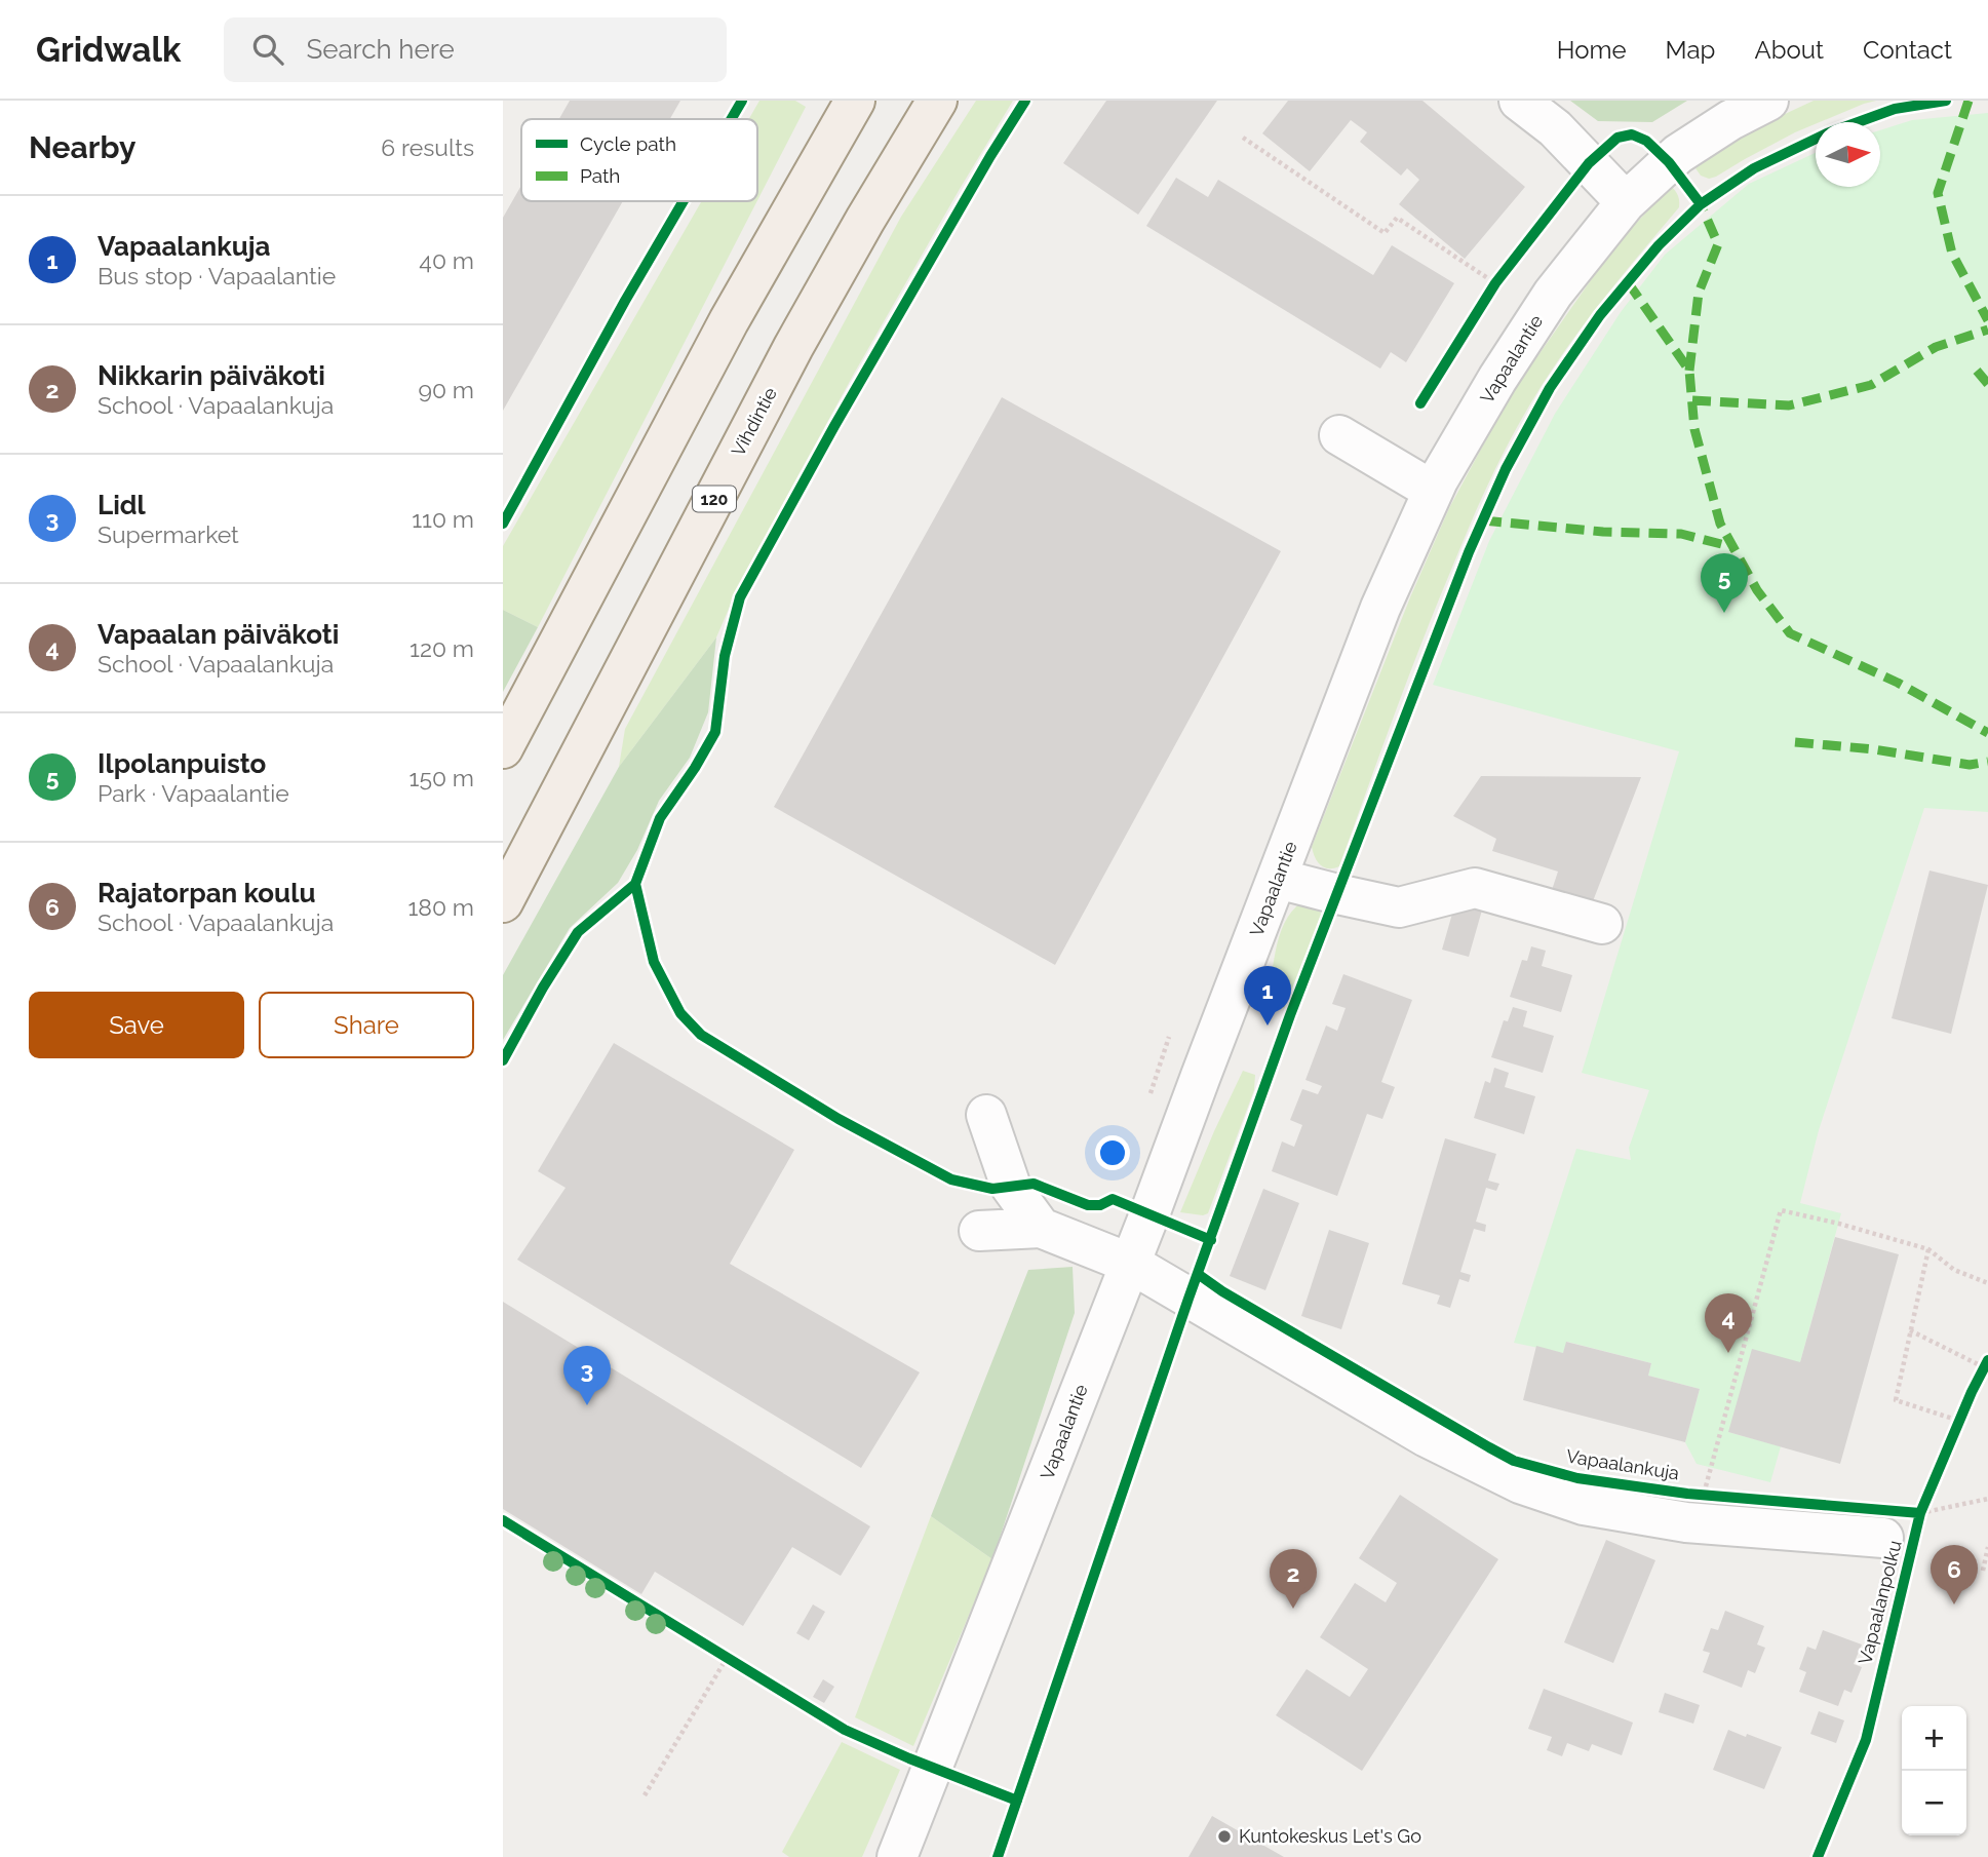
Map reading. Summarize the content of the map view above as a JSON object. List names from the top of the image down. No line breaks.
{"streets":{"main road":["Vihdintie","120"],"street":["Vapaalantie"],"cycle path":["Vapaalankuja","Vapaalanpolku"]},"places":["Kuntokeskus Let's Go"],"legend":["Cycle path","Path"],"north":"right","page":{"header":"Gridwalk","search":"Search here","nav":["Home","Map","About","Contact"],"heading":["Nearby","6 results"],"list":[{"mark":"1","name":"Vapaalankuja","note":"Bus stop · Vapaalantie","value":"40 m"},{"mark":"2","name":"Nikkarin päiväkoti","note":"School · Vapaalankuja","value":"90 m"},{"mark":"3","name":"Lidl","note":"Supermarket","value":"110 m"},{"mark":"4","name":"Vapaalan päiväkoti","note":"School · Vapaalankuja","value":"120 m"},{"mark":"5","name":"Ilpolanpuisto","note":"Park · Vapaalantie","value":"150 m"},{"mark":"6","name":"Rajatorpan koulu","note":"School · Vapaalankuja","value":"180 m"}],"pins":["5","1","4","3","6","2"],"buttons":["Save","Share"],"map_buttons":["+","−"]}}
